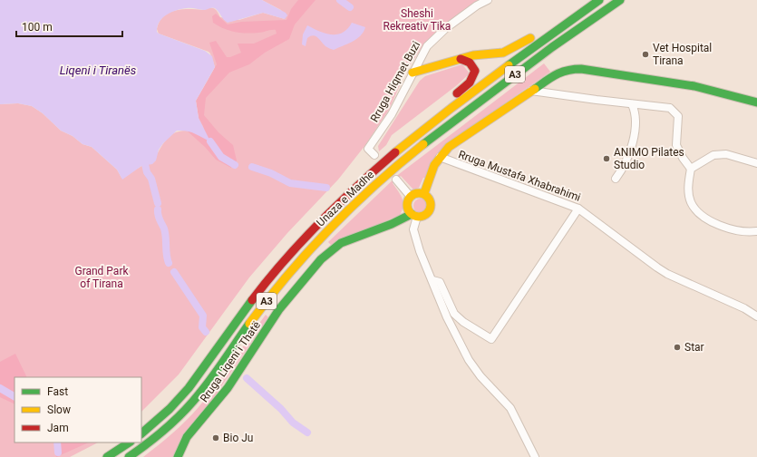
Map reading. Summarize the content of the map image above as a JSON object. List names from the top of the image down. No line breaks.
{"streets":{"main road":["A3","Rruga Mustafa Xhabrahimi","Unaza e Madhe","Rruga Liqeni i Thatë"],"street":["Rruga Hiqmet Buzi"]},"crossings":[["Rruga Mustafa Xhabrahimi","Rruga Liqeni i Thatë"]],"water":["Liqeni i Tiranës"],"parks":["Sheshi Rekreativ Tika","Grand Park of Tirana"],"places":["Vet Hospital Tirana","ANIMO Pilates Studio","Star","Bio Ju"],"legend":["Fast","Slow","Jam"],"scale_bar":"100 m"}
